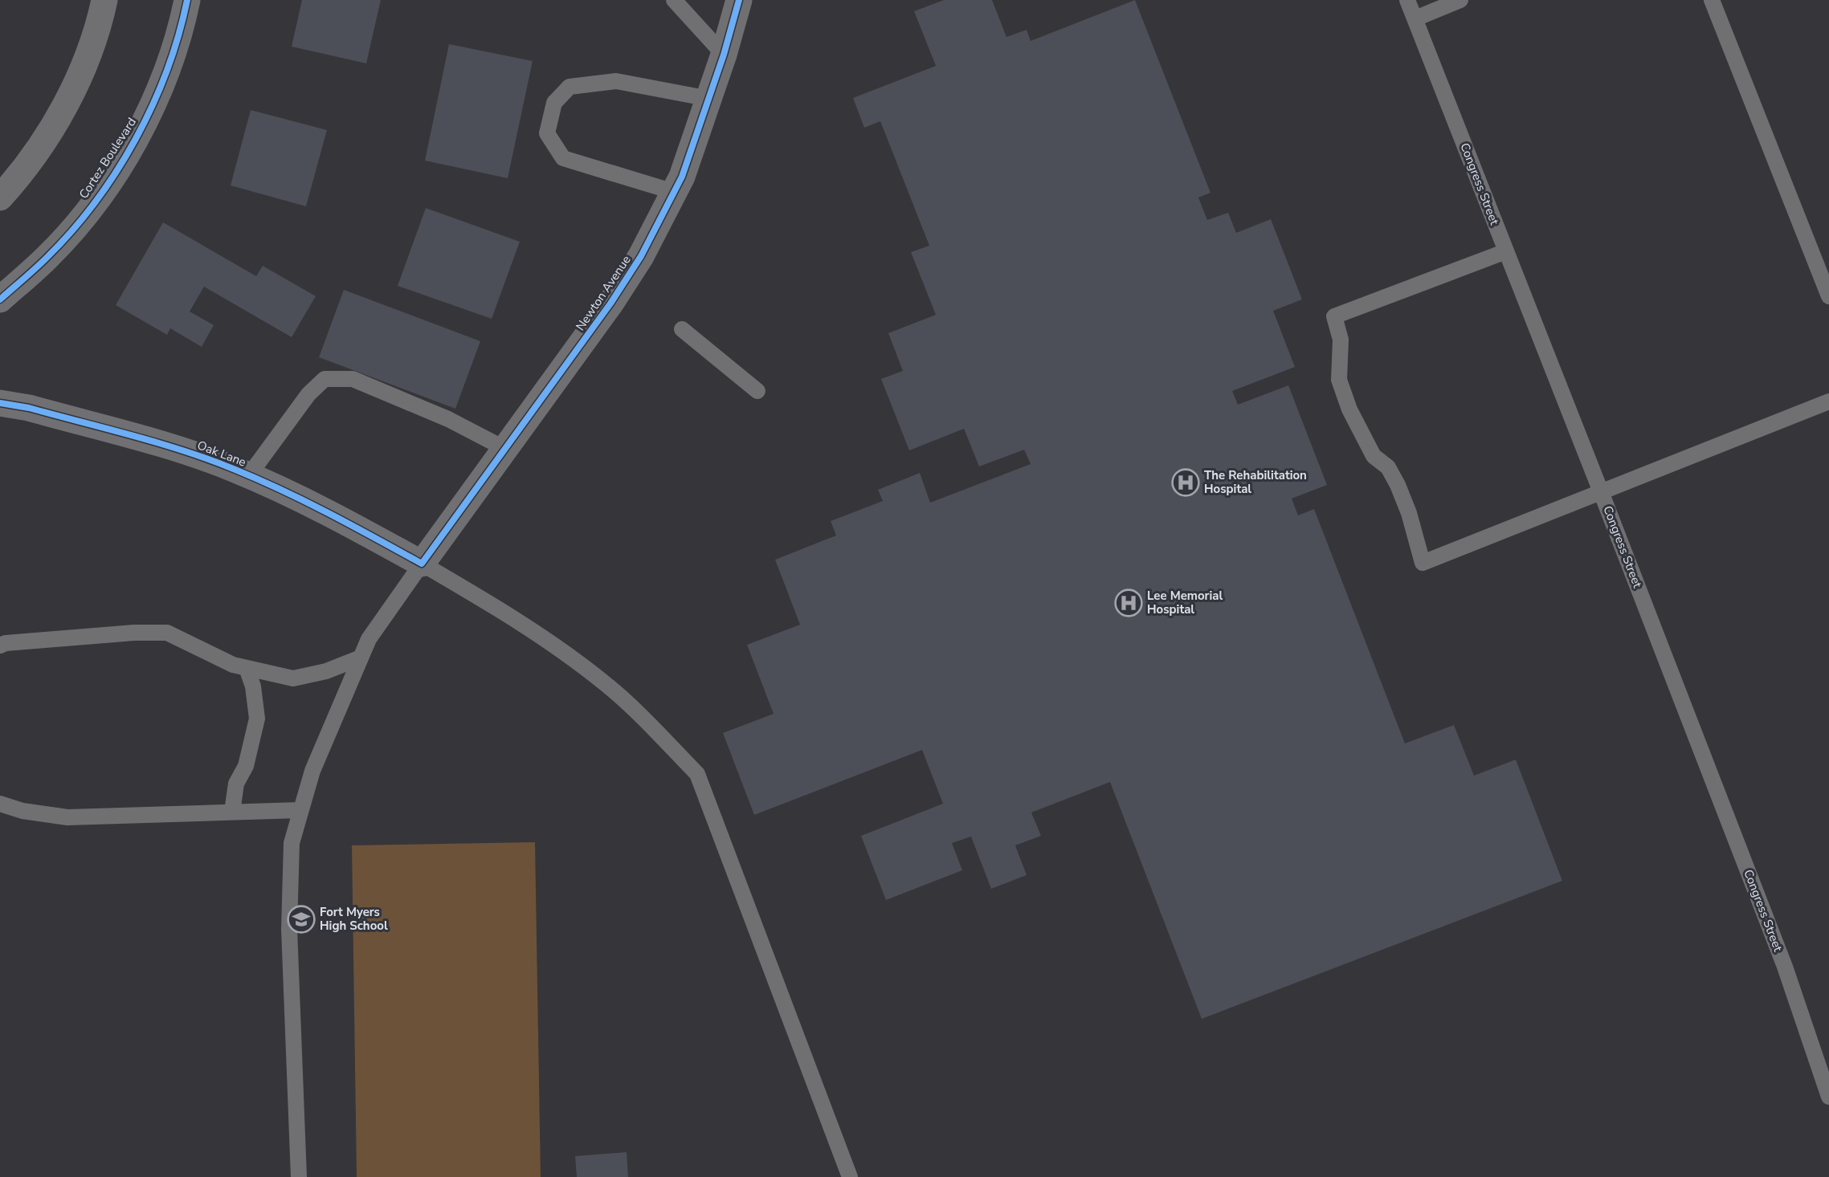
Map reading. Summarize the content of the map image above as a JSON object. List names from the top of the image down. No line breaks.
{"streets":{"street":["Cortez Boulevard","Newton Avenue","Oak Lane"],"lane":["Congress Street"]},"crossings":[["Newton Avenue","Oak Lane"]],"places":{"hospital":["The Rehabilitation Hospital","Lee Memorial Hospital"],"school or university":["Fort Myers High School"]}}
